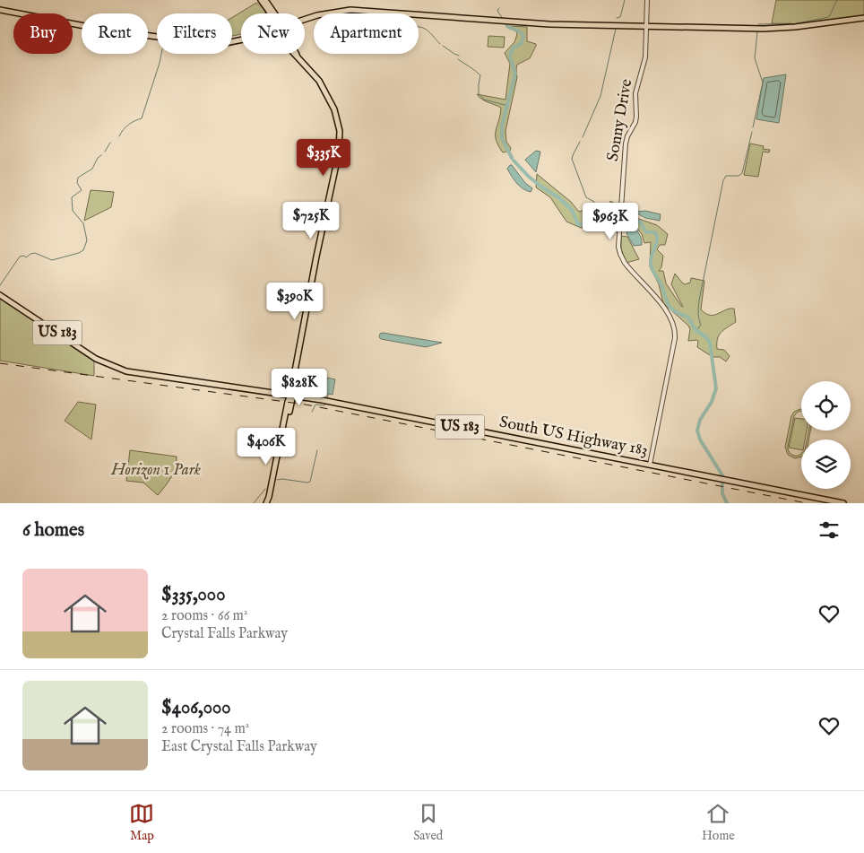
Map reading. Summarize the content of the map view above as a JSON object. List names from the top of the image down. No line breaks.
{"streets":{"main road":["US 183","South US Highway 183"],"street":["Sonny Drive"]},"crossings":[["Sonny Drive","South US Highway 183"]],"parks":["Horizon 1 Park"],"page":{"chip":["Buy","Rent","Filters","New","Apartment"],"price":["$335K","$725K","$963K","$390K","$828K","$406K"],"heading":"6 homes","list":[{"name":"$335,000","note":"2 rooms · 66 m² · Crystal Falls Parkway"},{"name":"$406,000","note":"2 rooms · 74 m² · East Crystal Falls Parkway"}],"tabs":["Map","Saved","Home"]}}
